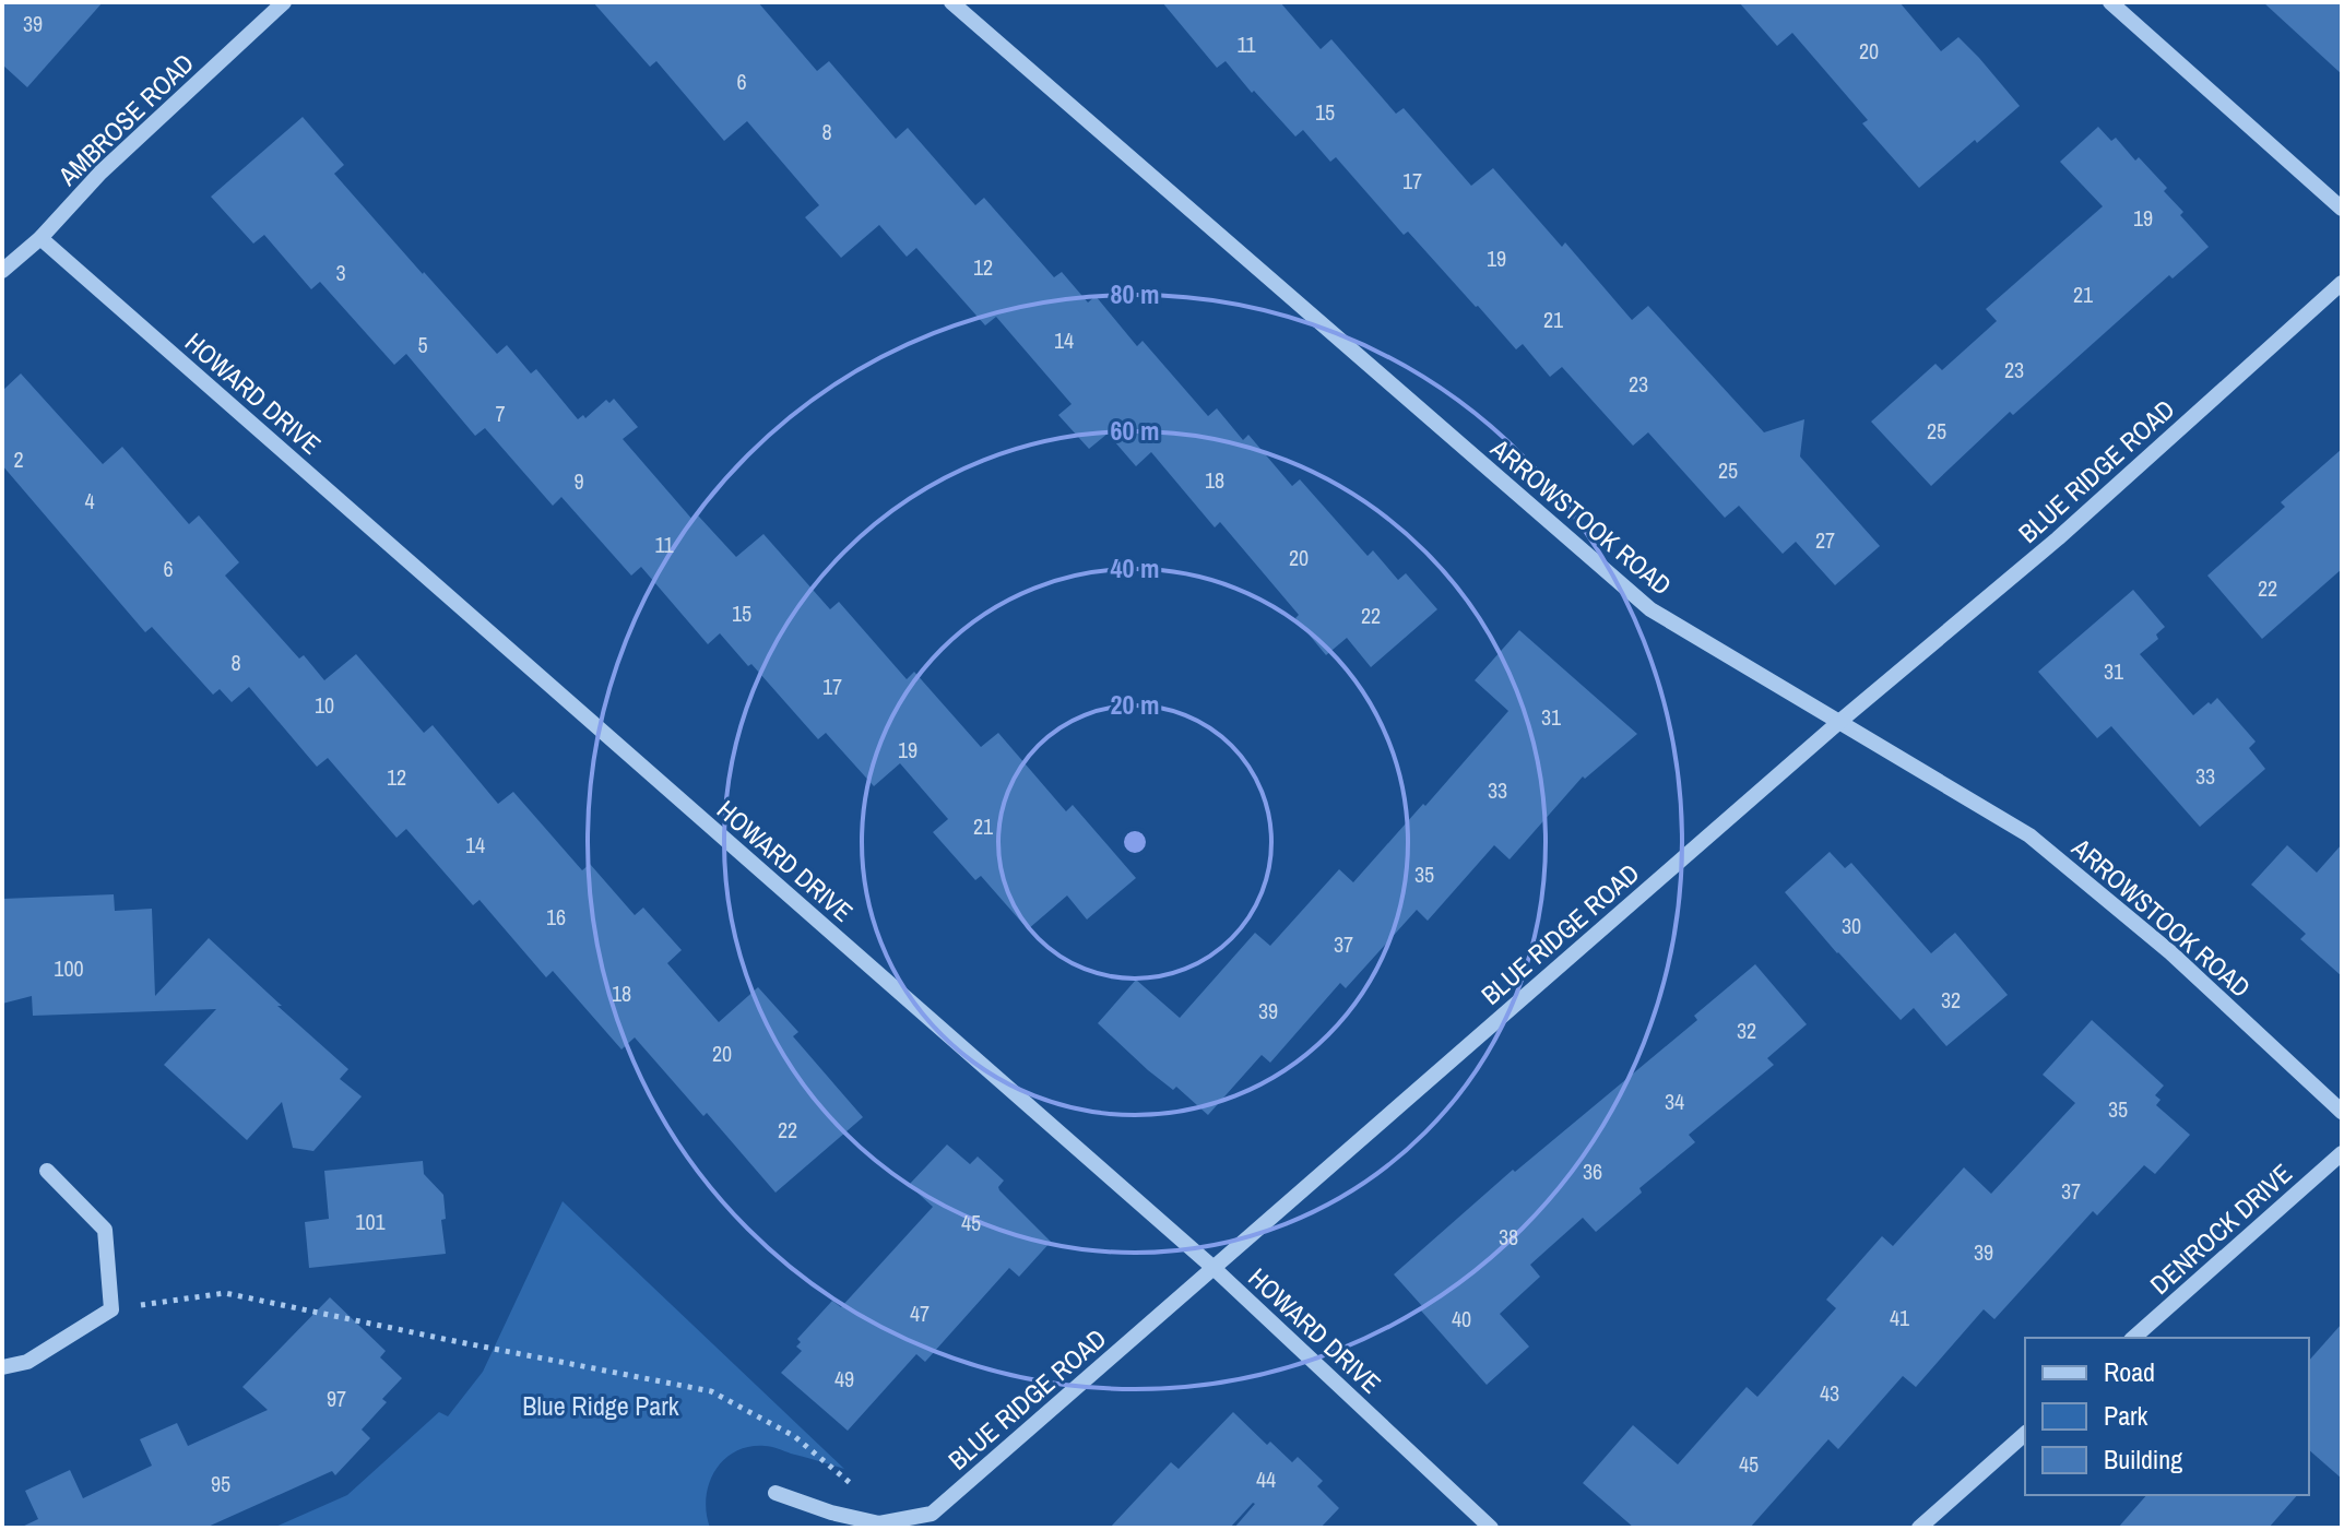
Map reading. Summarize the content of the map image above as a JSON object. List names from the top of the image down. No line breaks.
{"streets":{"street":["AMBROSE ROAD","HOWARD DRIVE","BLUE RIDGE ROAD","ARROWSTOOK ROAD","DENROCK DRIVE"]},"crossings":[["AMBROSE ROAD","HOWARD DRIVE"],["HOWARD DRIVE","BLUE RIDGE ROAD"],["BLUE RIDGE ROAD","ARROWSTOOK ROAD"]],"parks":["Blue Ridge Park"],"house_numbers":["39","11","20","6","15","8","17","19","19","12","3","21","21","14","5","23","23","7","25","2","25","18","9","4","27","11","20","6","22","15","22","8","31","17","10","31","19","33","12","33","21","14","35","16","30","37","100","18","32","39","32","20","34","35","22","36","37","101","45","38","39","47","41","40","49","43","97","45","44","95"],"legend":["Road","Park","Building"],"rings":["80 m","60 m","40 m","20 m"]}
